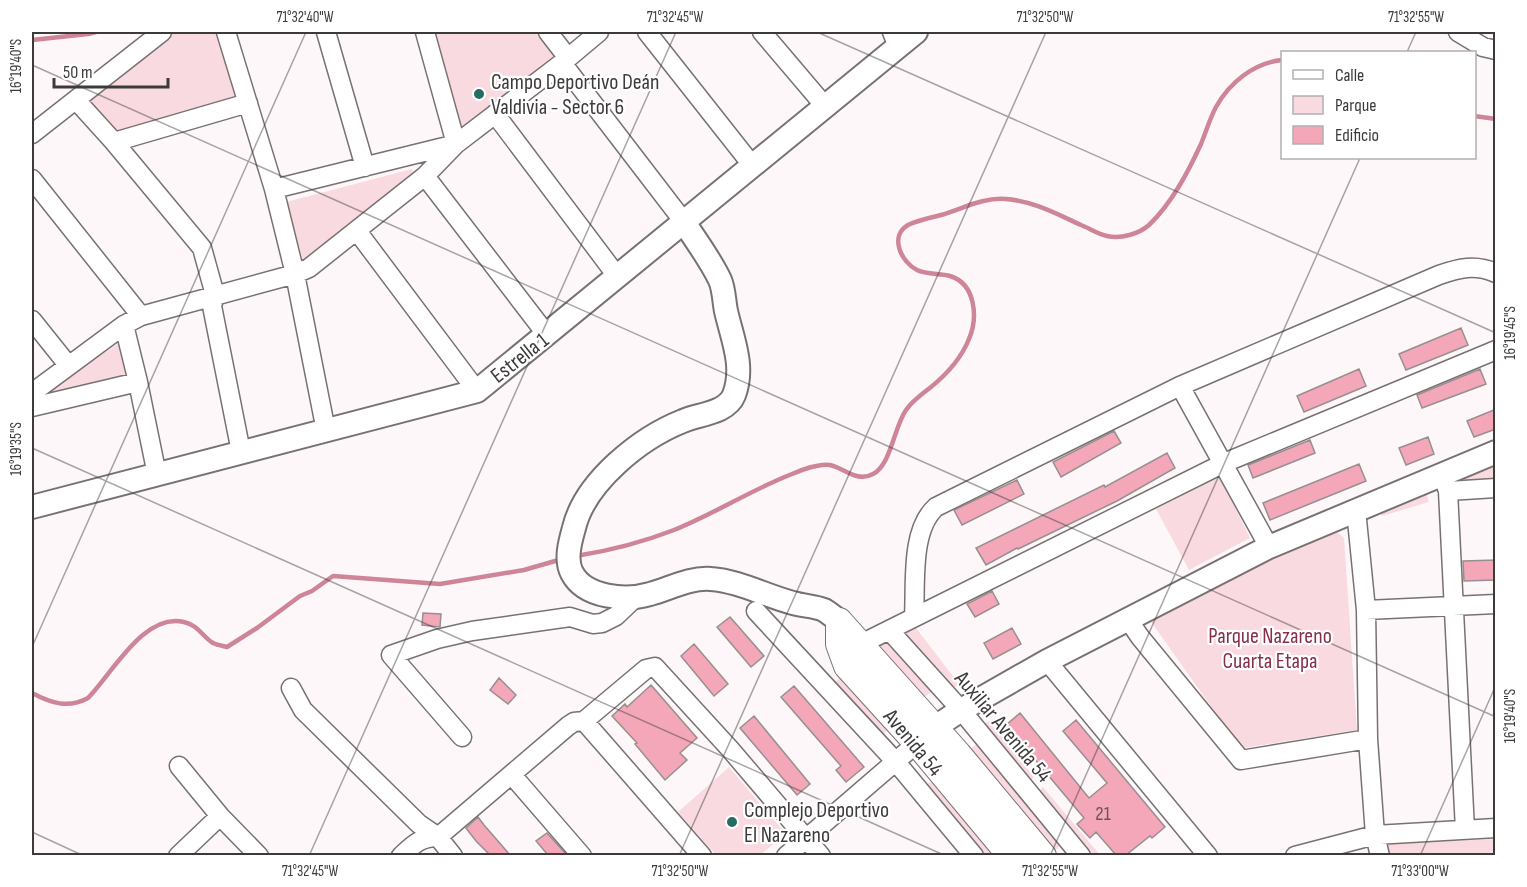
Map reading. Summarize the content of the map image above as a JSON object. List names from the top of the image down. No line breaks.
{"streets":{"main road":["Avenida 54"],"street":["Estrella 1","Auxiliar Avenida 54"]},"parks":["Parque Nazareno Cuarta Etapa"],"places":["Campo Deportivo Deán Valdivia - Sector 6","Complejo Deportivo El Nazareno"],"house_numbers":["21"],"legend":["Calle","Parque","Edificio"],"scale_bar":"50 m","coordinates":["71°32'40\"W","71°32'45\"W","71°32'50\"W","71°32'55\"W","16°19'40\"S","16°19'45\"S","16°19'35\"S","71°33'00\"W"]}
